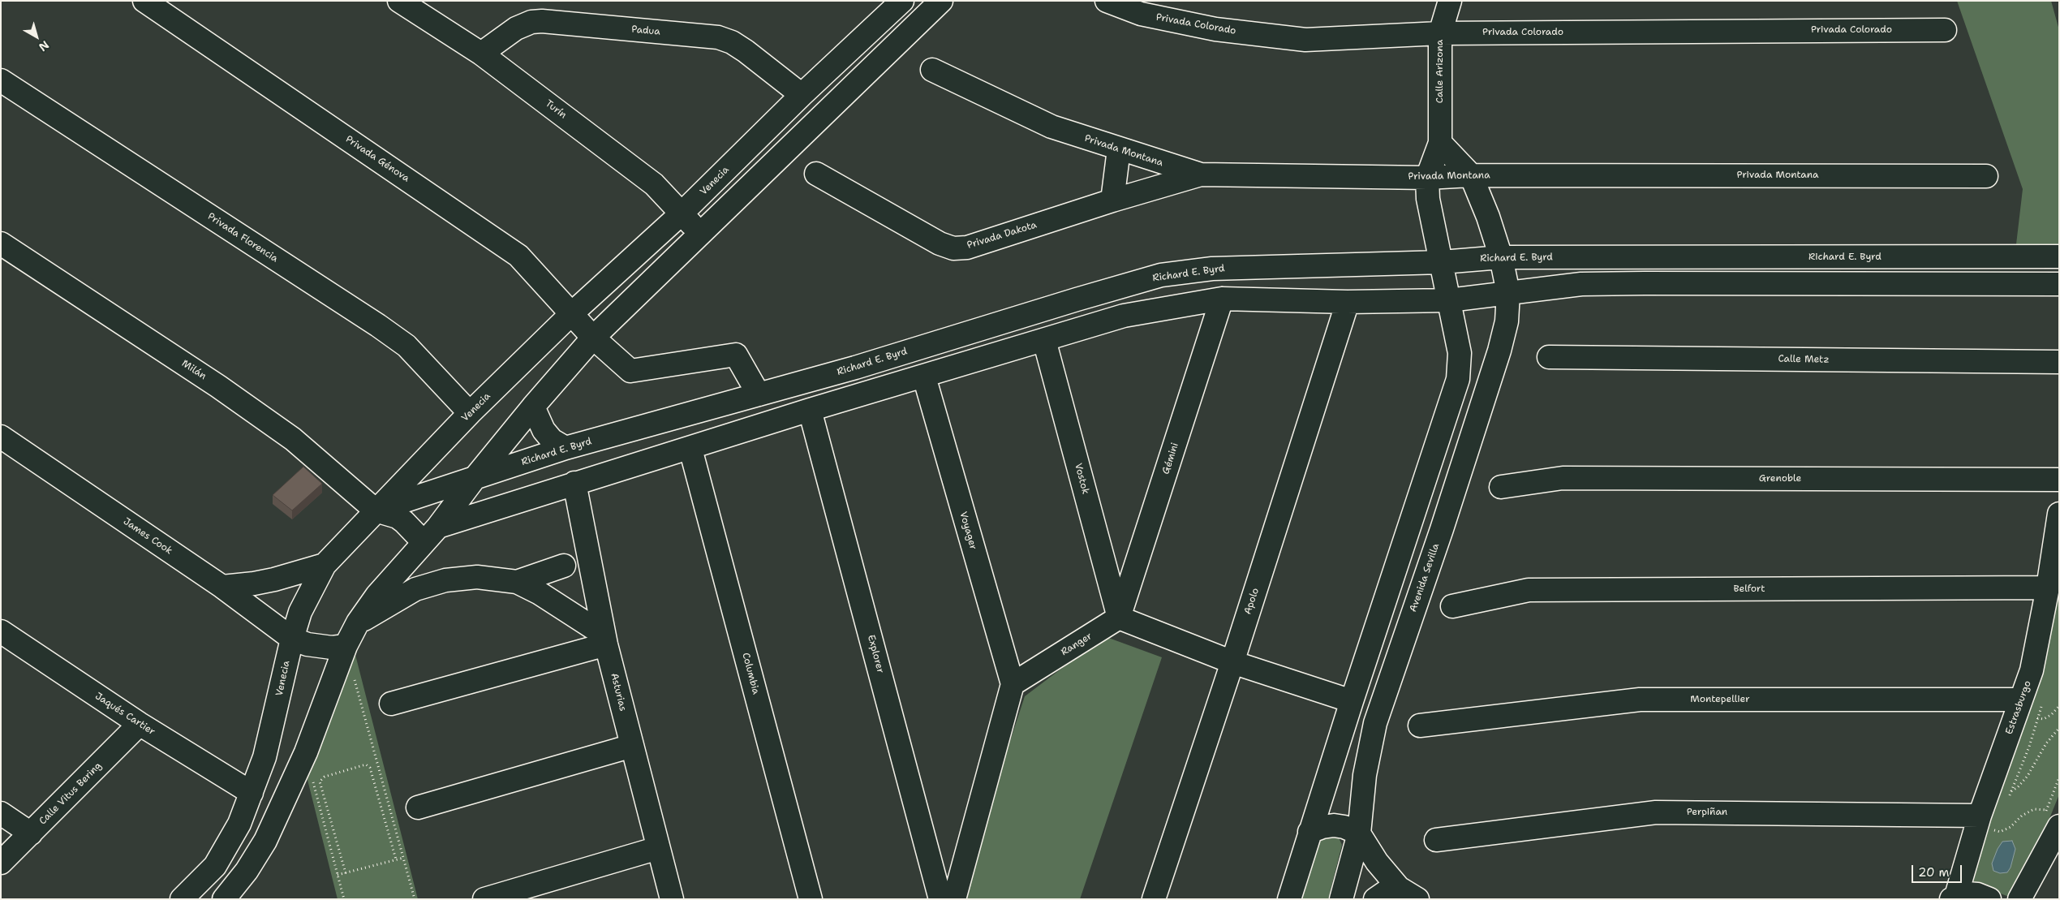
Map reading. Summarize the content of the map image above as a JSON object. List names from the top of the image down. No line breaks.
{"streets":{"street":["Privada Colorado","Padua","Calle Arizona","Turín","Privada Montana","Privada Génova","Venecia","Privada Dakota","Privada Florencia","Richard E. Byrd","Calle Metz","Milán","Gémini","Vostok","Grenoble","Voyager","James Cook","Avenida Sevilla","Belfort","Apolo","Ranger","Explorer","Columbia","Asturias","Montepellier","Estrasburgo","Jaqués Cartier","Calle Vitus Bering","Perpiñan"]},"crossings":[["Privada Colorado","Calle Arizona"],["Padua","Turín"],["Padua","Venecia"],["Calle Arizona","Privada Montana"],["Calle Arizona","Richard E. Byrd"],["Turín","Venecia"],["Privada Montana","Privada Dakota"],["Privada Génova","Venecia"],["Privada Génova","Richard E. Byrd"],["Venecia","Privada Florencia"],["Venecia","Richard E. Byrd"],["Venecia","Milán"],["Venecia","James Cook"],["Venecia","Jaqués Cartier"],["Richard E. Byrd","Milán"],["Richard E. Byrd","Avenida Sevilla"],["Gémini","Vostok"],["Gémini","Ranger"],["Vostok","Ranger"],["Voyager","Ranger"],["Belfort","Estrasburgo"],["Montepellier","Estrasburgo"],["Estrasburgo","Perpiñan"],["Jaqués Cartier","Calle Vitus Bering"]],"scale_bar":"20 m","north":"bottom right"}
